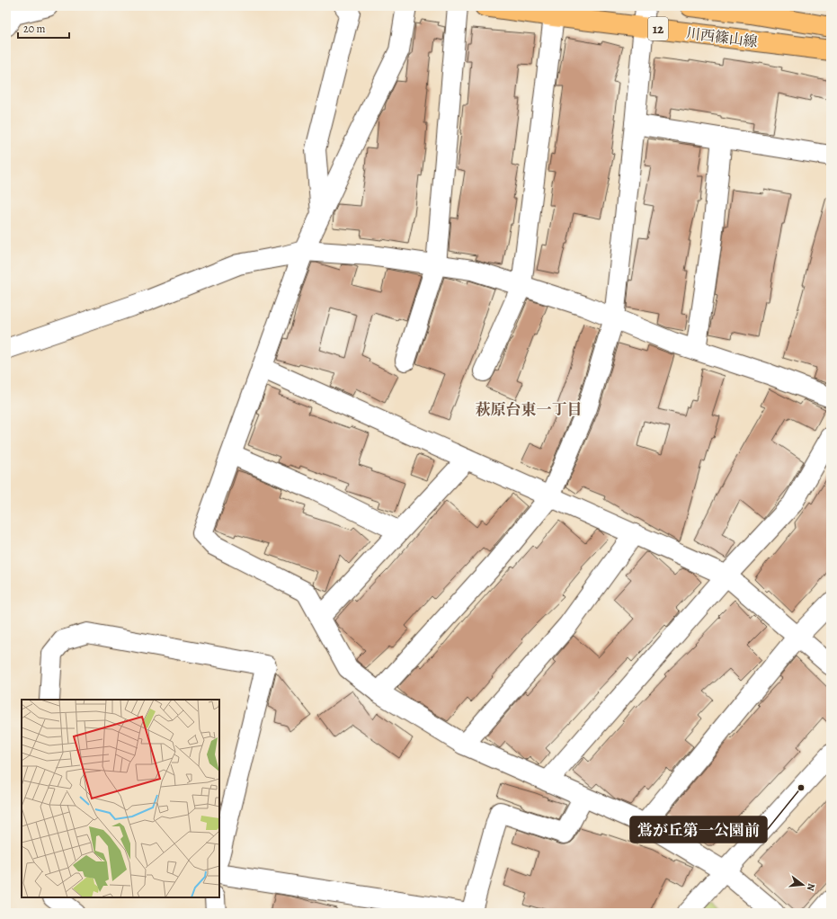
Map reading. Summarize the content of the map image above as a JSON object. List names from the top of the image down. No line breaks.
{"streets":{"main road":["12","川西篠山線"]},"districts":["萩原台東一丁目"],"places":["鴬が丘第一公園前"],"scale_bar":"20 m","north":"right"}
